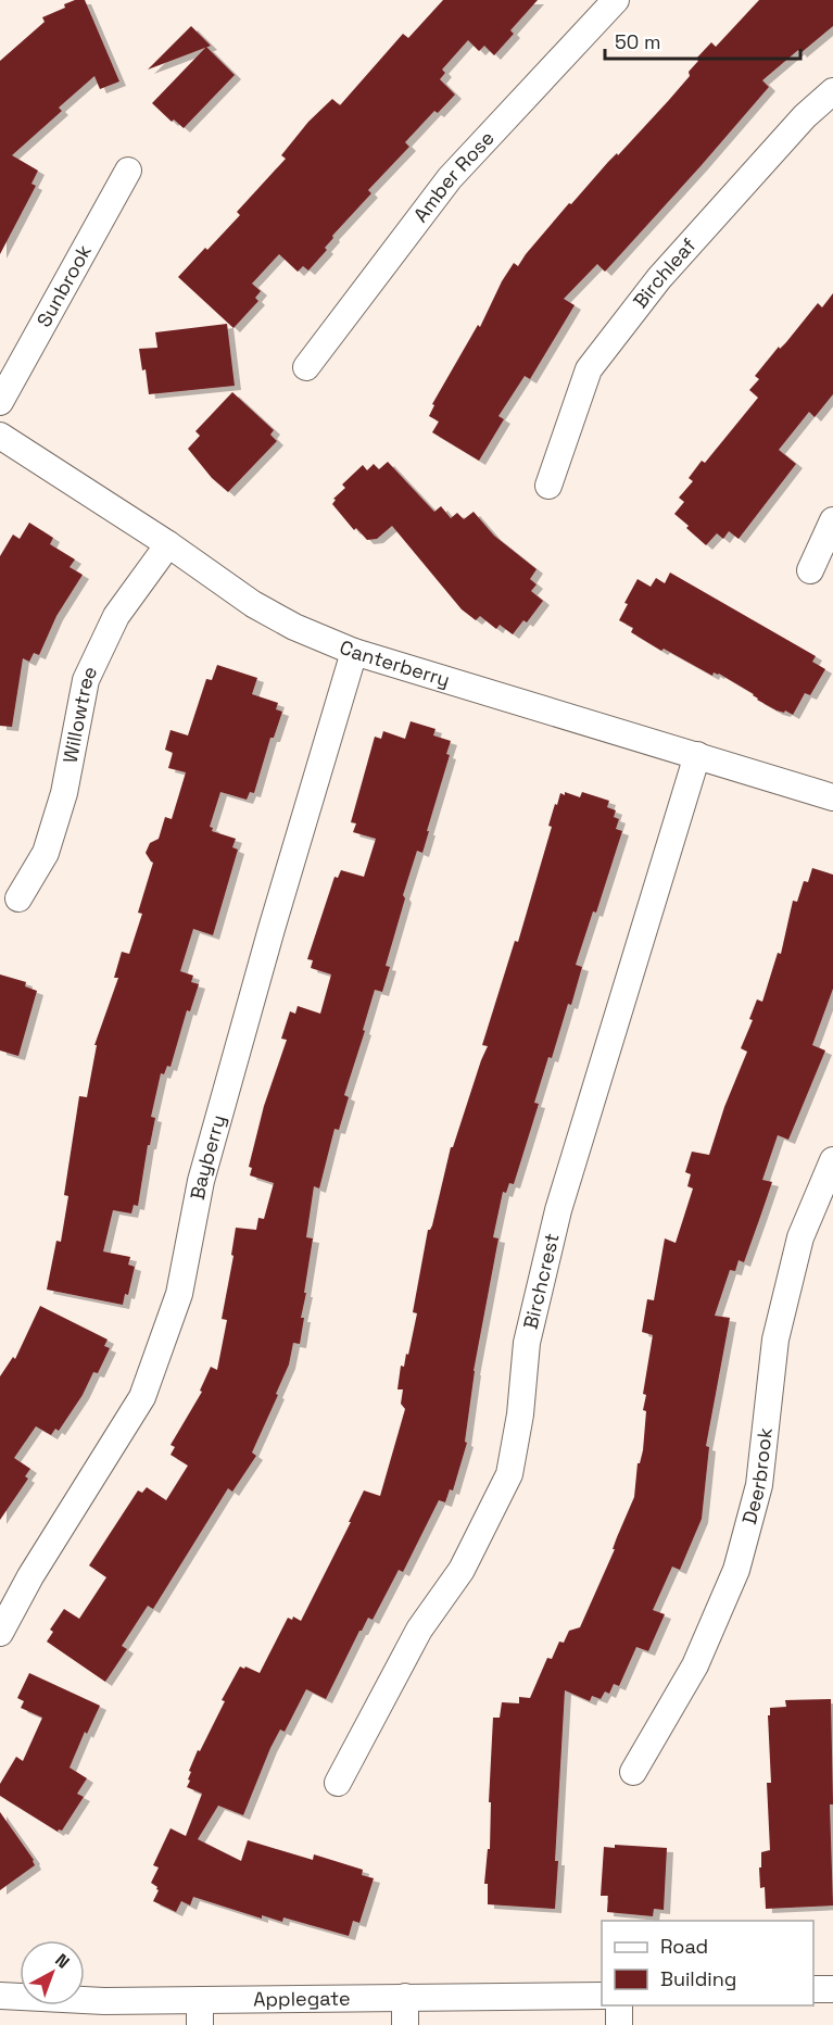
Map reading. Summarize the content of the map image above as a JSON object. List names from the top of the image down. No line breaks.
{"streets":{"street":["Amber Rose","Birchleaf","Sunbrook","Canterberry","Willowtree","Bayberry","Birchcrest","Deerbrook","Applegate"]},"crossings":[["Canterberry","Willowtree"],["Canterberry","Bayberry"],["Canterberry","Birchcrest"]],"legend":["Road","Building"],"scale_bar":"50 m","north":"top right"}
